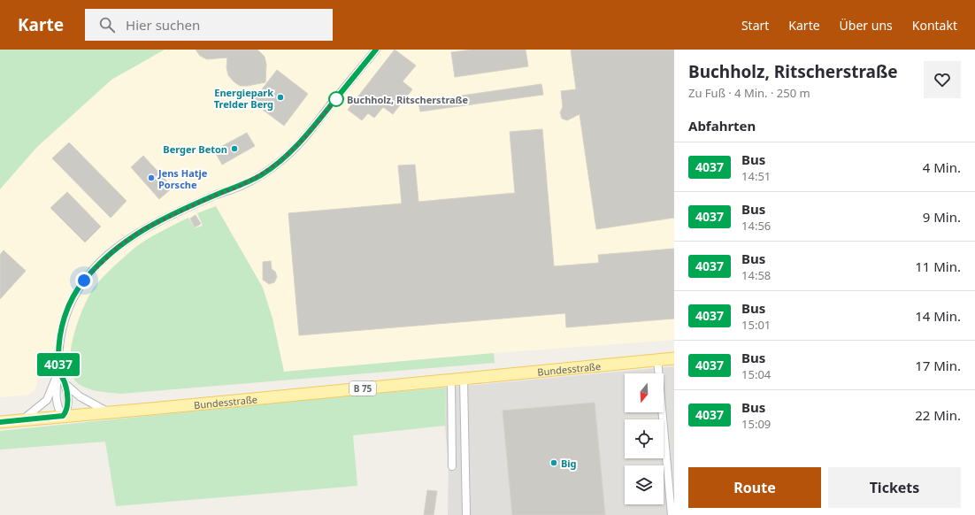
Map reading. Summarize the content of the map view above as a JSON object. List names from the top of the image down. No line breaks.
{"streets":{"main road":["Bundesstraße","B 75"]},"places":["Energiepark Trelder Berg","Buchholz, Ritscherstraße","Berger Beton","Jens Hatje Porsche","Big"],"lines":["bus line 4037"],"north":"bottom","page":{"header":"Karte","search":"Hier suchen","nav":["Start","Karte","Über uns","Kontakt"],"on_map":"4037","heading":[["Buchholz, Ritscherstraße","Zu Fuß · 4 Min. · 250 m"],"Abfahrten"],"list":[{"mark":"4037","name":"Bus","note":"14:51","value":"4 Min."},{"mark":"4037","name":"Bus","note":"14:56","value":"9 Min."},{"mark":"4037","name":"Bus","note":"14:58","value":"11 Min."},{"mark":"4037","name":"Bus","note":"15:01","value":"14 Min."},{"mark":"4037","name":"Bus","note":"15:04","value":"17 Min."},{"mark":"4037","name":"Bus","note":"15:09","value":"22 Min."}],"buttons":["Route","Tickets"]}}
